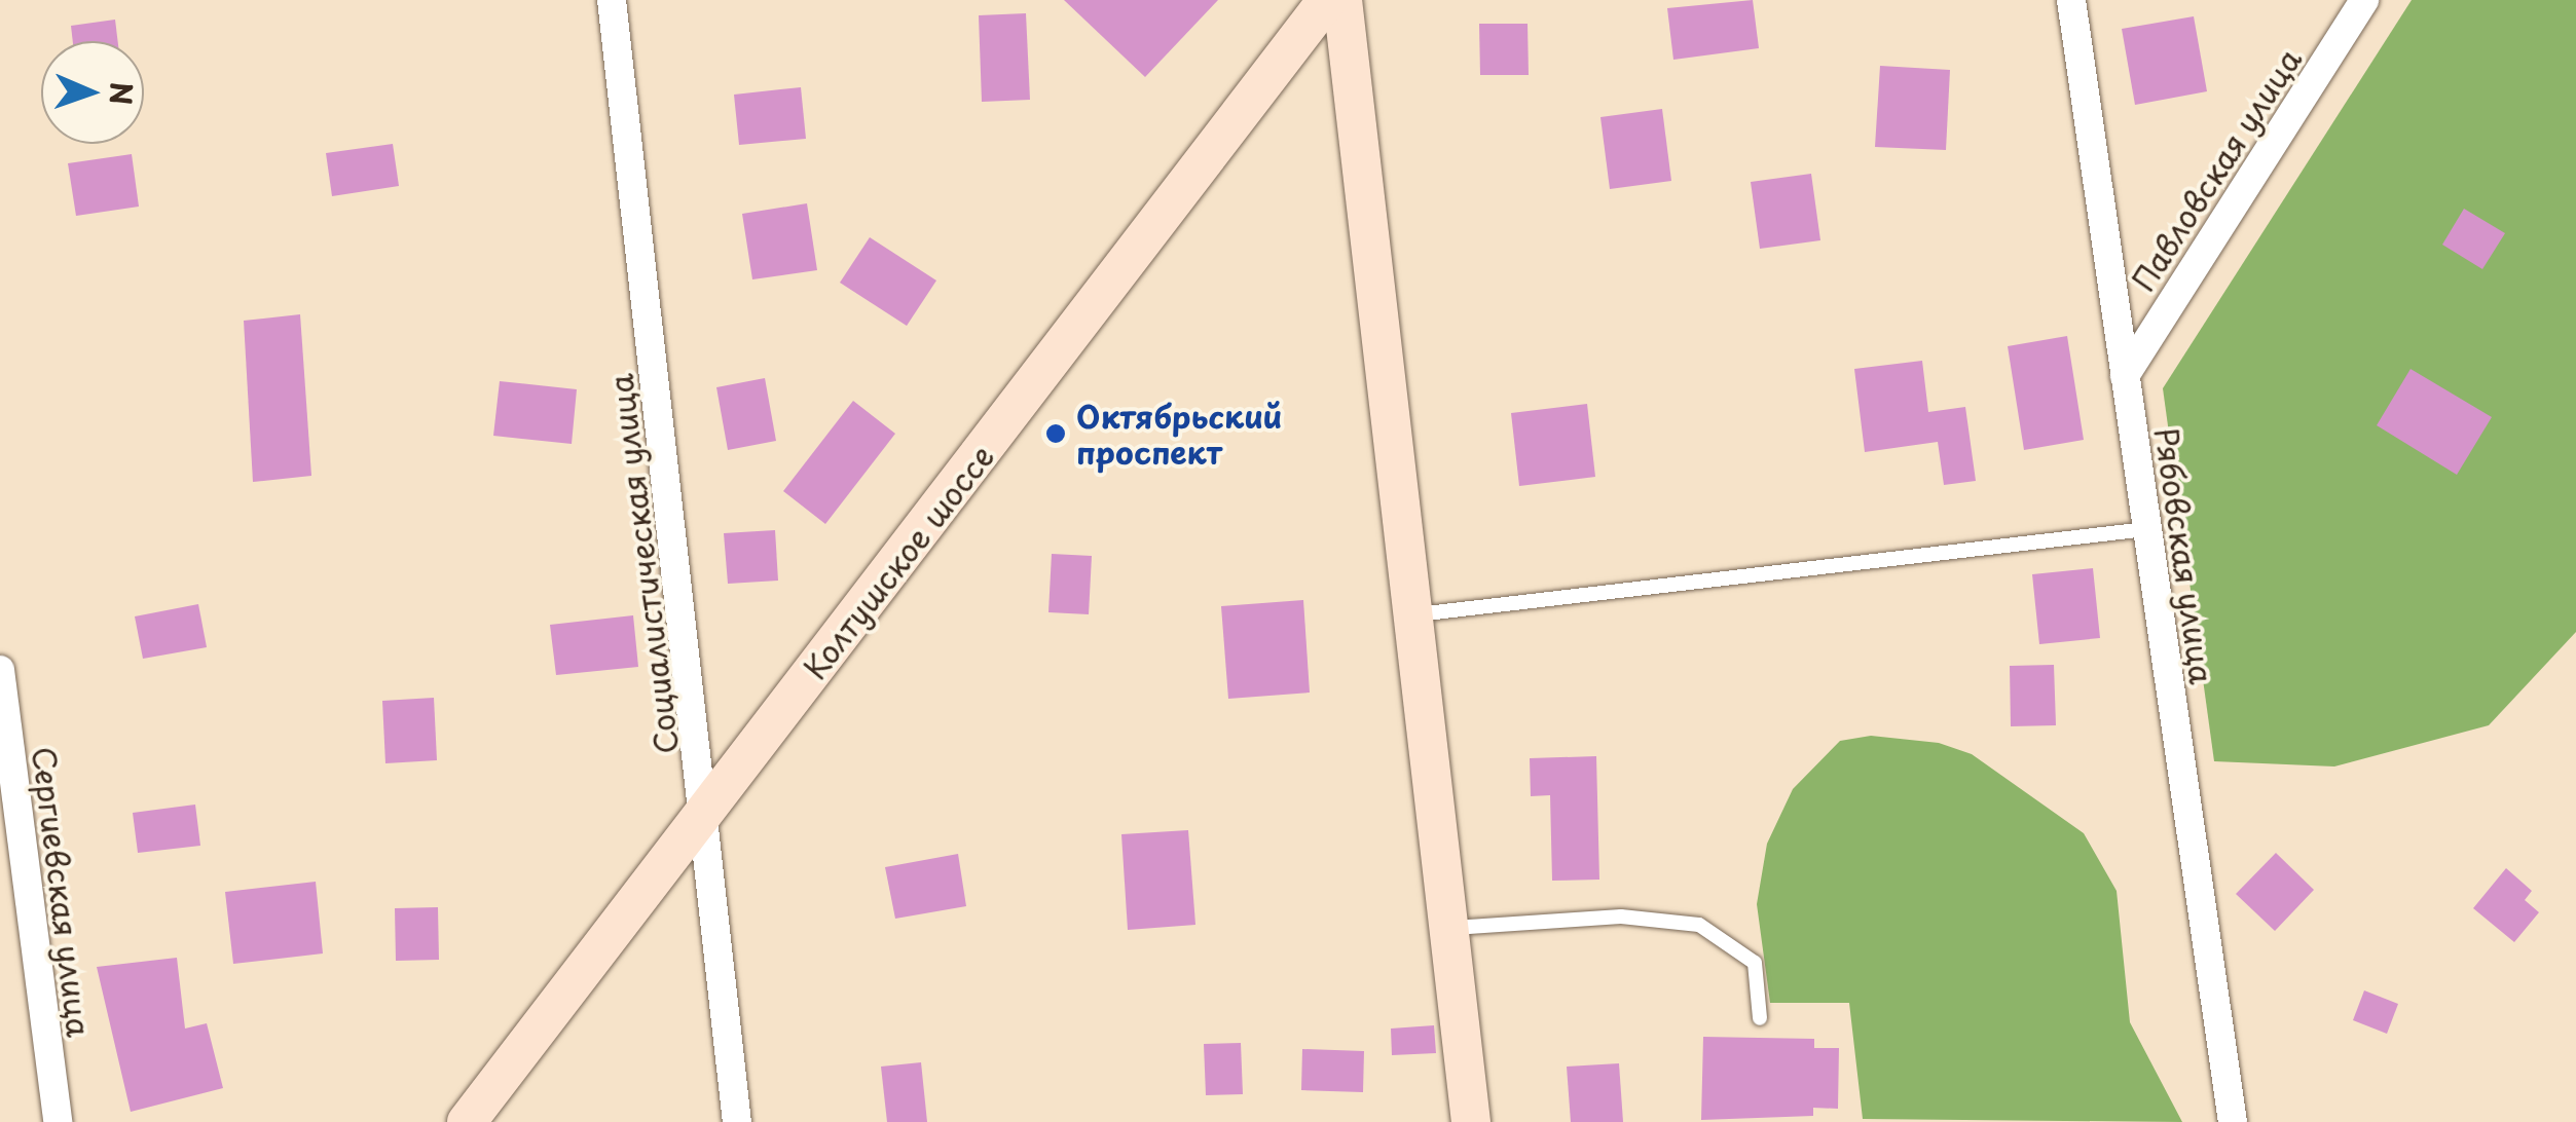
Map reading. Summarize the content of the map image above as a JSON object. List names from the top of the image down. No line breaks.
{"streets":{"main road":["Колтушское шоссе"],"street":["Павловская улица","Рябовская улица","Социалистическая улица","Сергиевская улица"]},"crossings":[["Павловская улица","Рябовская улица"],["Колтушское шоссе","Социалистическая улица"]],"places":["Октябрьский проспект"],"north":"right"}
